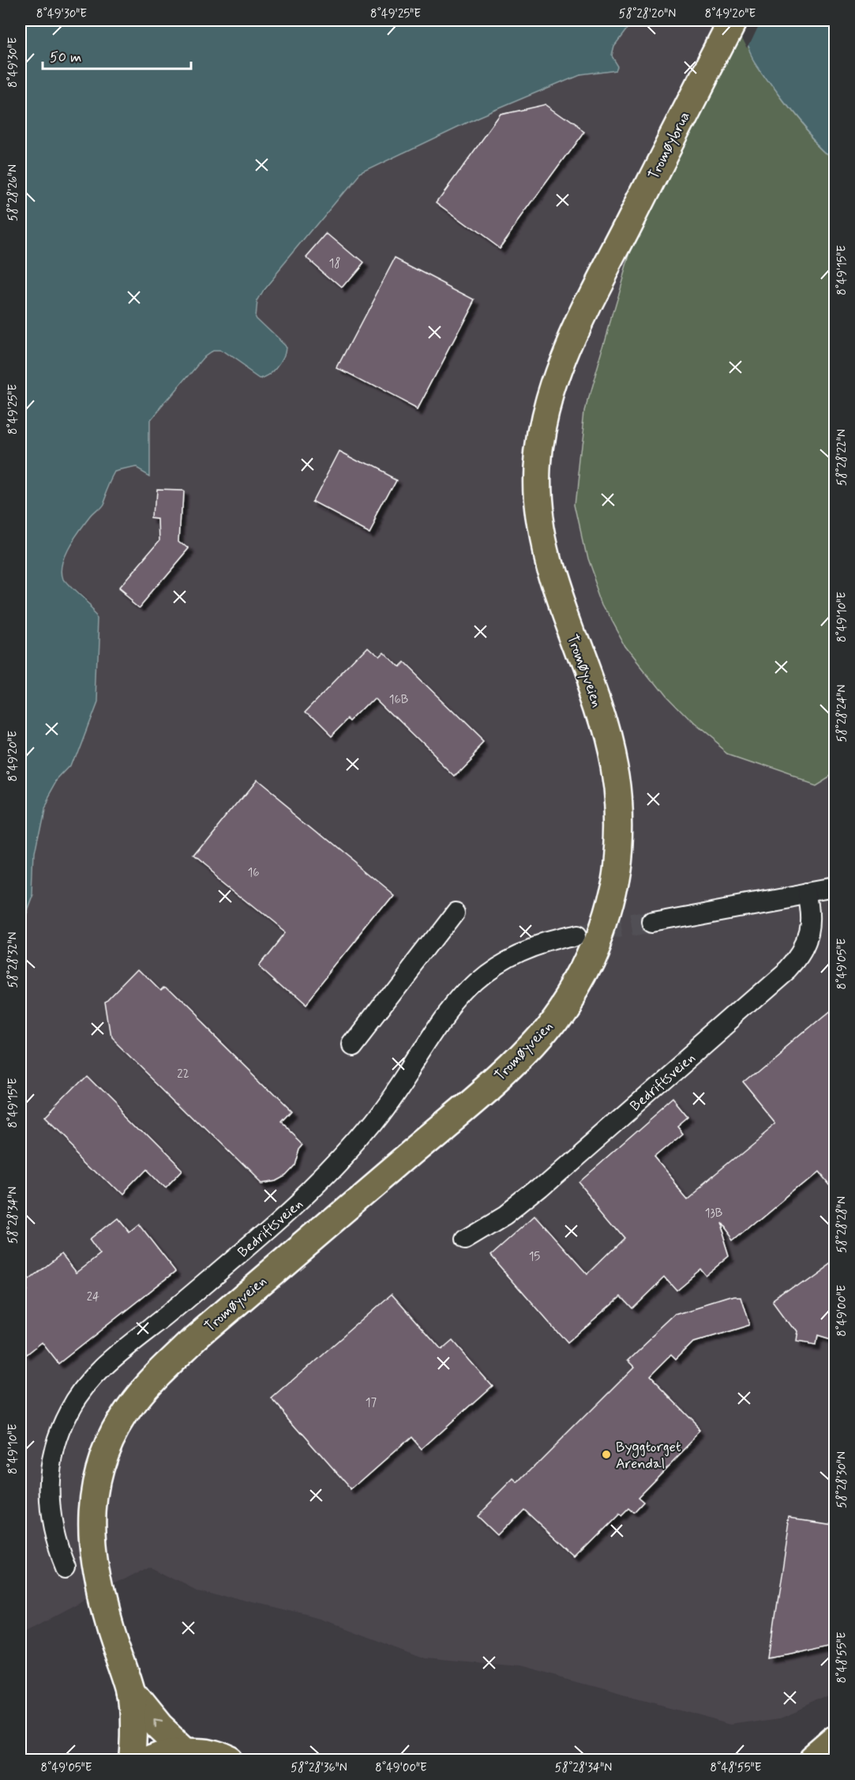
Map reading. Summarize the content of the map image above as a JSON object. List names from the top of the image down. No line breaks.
{"streets":{"main road":["Tromøybrua","Tromøyveien"],"street":["Bedriftsveien"]},"crossings":[["Tromøybrua","Tromøyveien"]],"places":["Byggtorget Arendal"],"house_numbers":["18","16B","16","22","13B","15","24","17"],"scale_bar":"50 m","coordinates":["8°49'30\"E","8°49'25\"E","58°28'20\"N","8°49'20\"E","58°28'26\"N","8°49'15\"E","58°28'22\"N","8°49'10\"E","58°28'24\"N","58°28'32\"N","8°49'05\"E","58°28'34\"N","58°28'28\"N","8°49'00\"E","58°28'30\"N","8°48'55\"E","58°28'36\"N"]}
